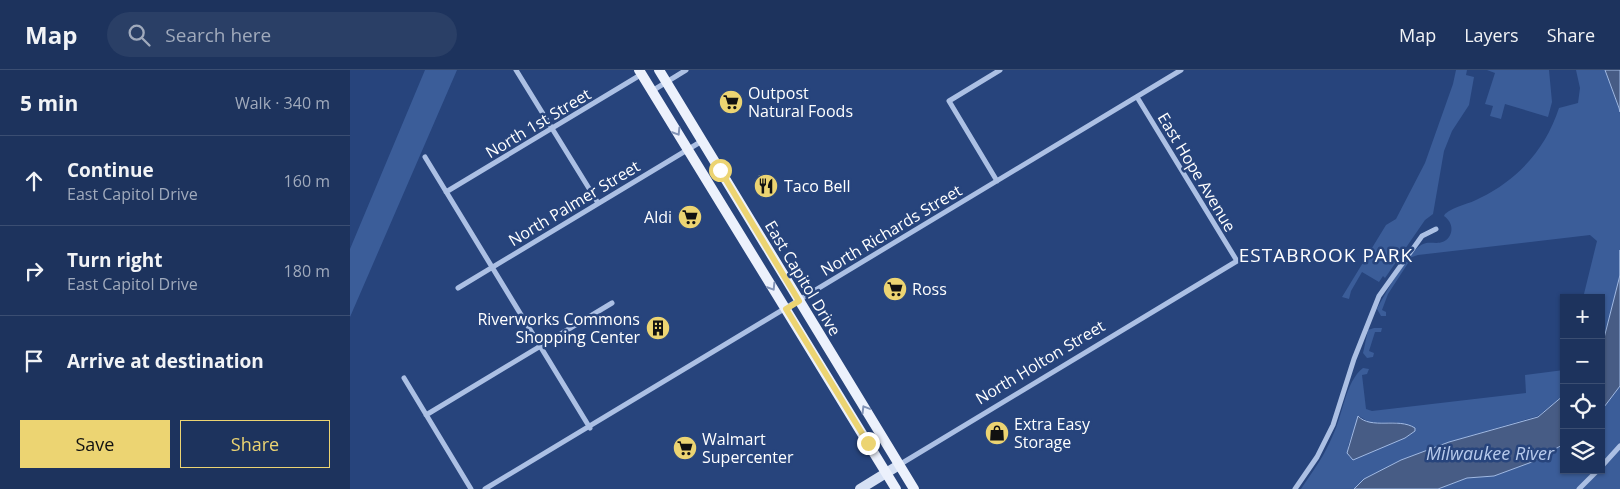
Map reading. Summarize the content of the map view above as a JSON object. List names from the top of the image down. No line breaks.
{"streets":{"main road":["East Capitol Drive","North Holton Street"],"street":["North 1st Street","East Hope Avenue","North Palmer Street","North Richards Street"]},"crossings":[["North 1st Street","East Capitol Drive"],["East Hope Avenue","North Richards Street"],["East Hope Avenue","North Holton Street"],["North Palmer Street","East Capitol Drive"],["North Richards Street","East Capitol Drive"],["East Capitol Drive","North Holton Street"]],"districts":["ESTABROOK PARK"],"water":["Milwaukee River"],"places":{"supermarket":["Outpost Natural Foods","Aldi","Ross","Walmart Supercenter"],"restaurant":["Taco Bell"],"building":["Riverworks Commons Shopping Center"],"shop":["Extra Easy Storage"]},"page":{"header":"Map","search":"Search here","nav":["Map","Layers","Share"],"heading":["5 min","Walk · 340 m"],"list":[["Continue","East Capitol Drive","160 m"],["Turn right","East Capitol Drive","180 m"],"Arrive at destination"],"map_buttons":["+","−"],"buttons":["Save","Share"]}}
